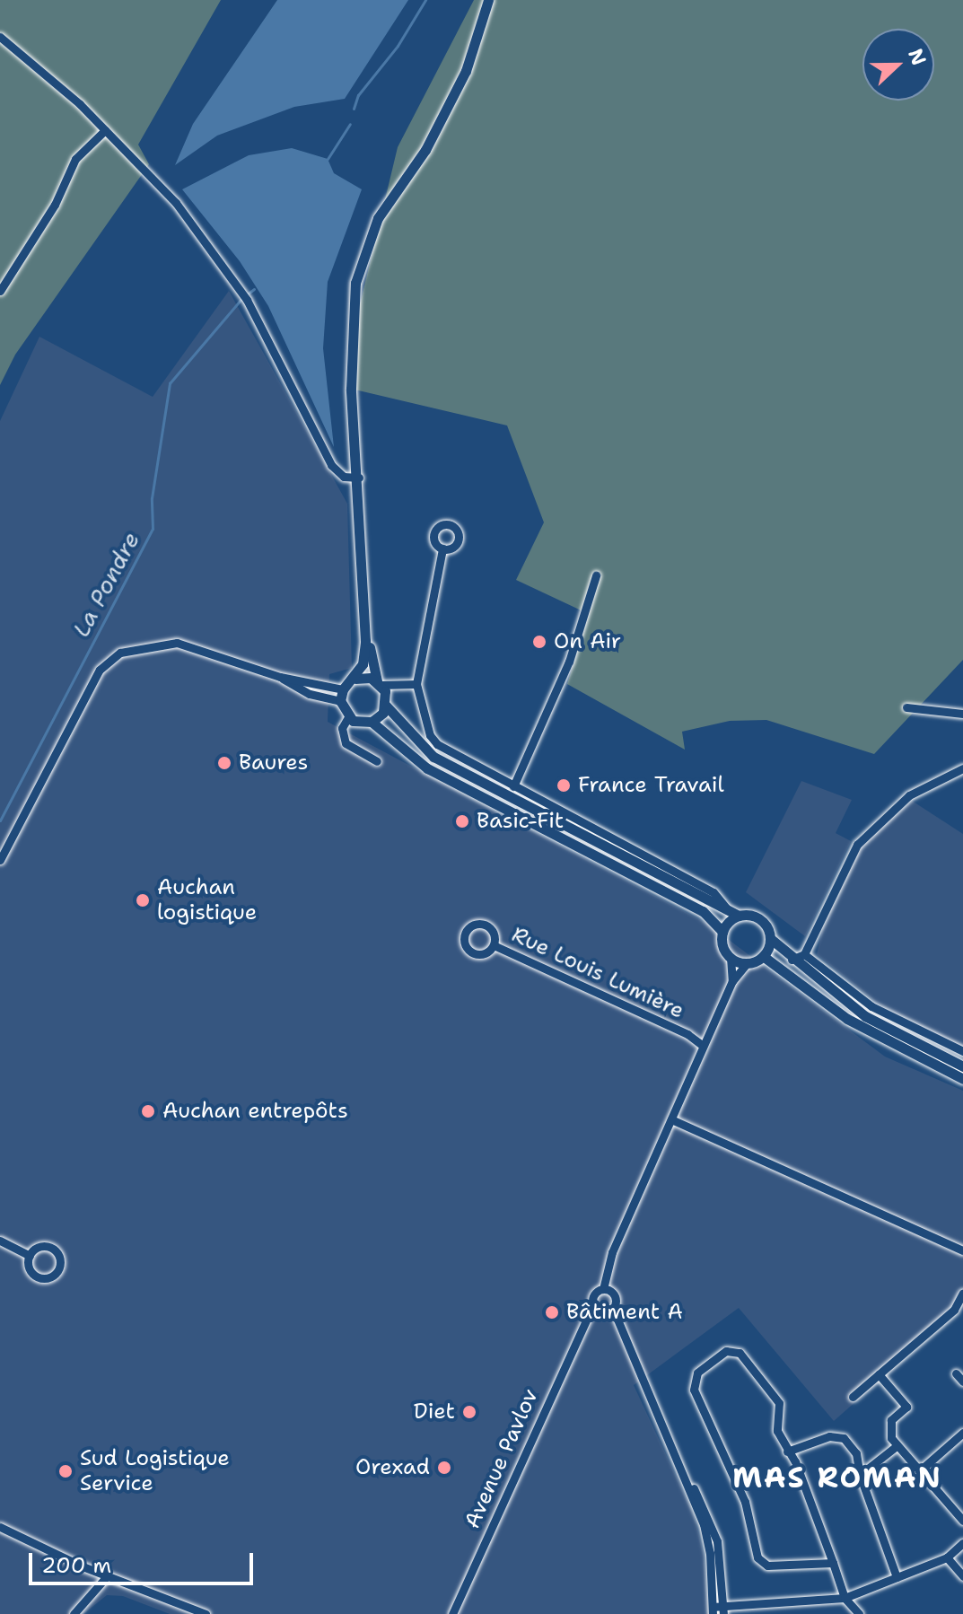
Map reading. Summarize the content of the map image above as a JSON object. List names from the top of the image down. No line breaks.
{"streets":{"street":["Rue Louis Lumière","Avenue Pavlov"]},"districts":["MAS ROMAN"],"water":["La Pondre"],"places":["On Air","Baures","France Travail","Basic-Fit","Auchan logistique","Auchan entrepôts","Bâtiment A","Diet","Orexad","Sud Logistique Service"],"scale_bar":"200 m","north":"right"}
